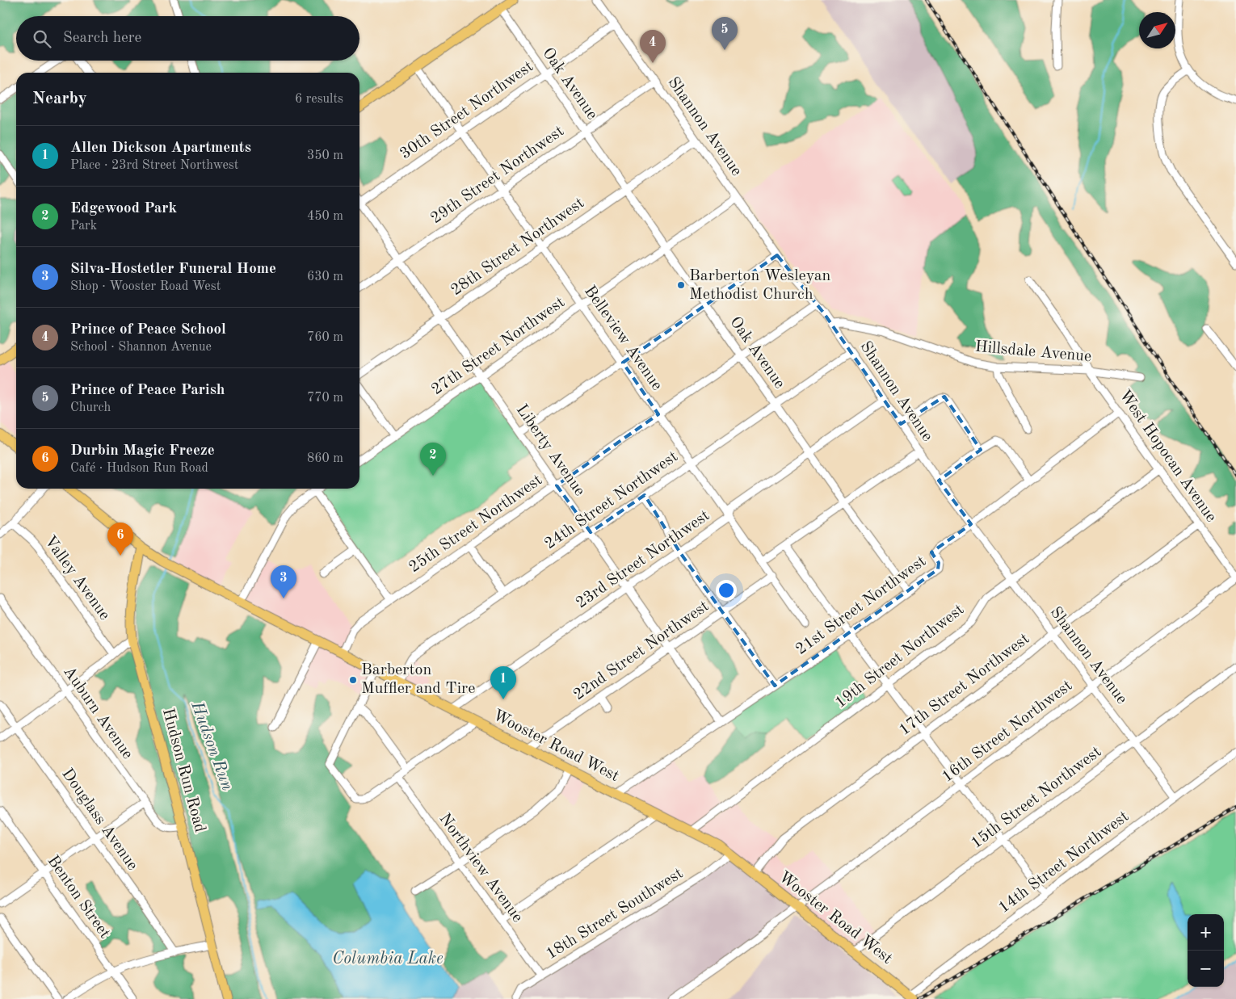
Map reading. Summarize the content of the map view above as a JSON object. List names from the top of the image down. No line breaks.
{"streets":{"main road":["Wooster Road West","Hudson Run Road"],"street":["Oak Avenue","30th Street Northwest","Shannon Avenue","29th Street Northwest","28th Street Northwest","Belleview Avenue","27th Street Northwest","Hillsdale Avenue","Liberty Avenue","West Hopocan Avenue","24th Street Northwest","25th Street Northwest","23rd Street Northwest","Valley Avenue","21st Street Northwest","22nd Street Northwest","19th Street Northwest","17th Street Northwest","Auburn Avenue","16th Street Northwest","15th Street Northwest","Douglass Avenue","14th Street Northwest","Northview Avenue","Benton Street","18th Street Southwest"]},"crossings":[["Oak Avenue","30th Street Northwest"],["Oak Avenue","29th Street Northwest"],["Oak Avenue","28th Street Northwest"],["Oak Avenue","27th Street Northwest"],["Oak Avenue","24th Street Northwest"],["Oak Avenue","25th Street Northwest"],["Oak Avenue","23rd Street Northwest"],["Oak Avenue","21st Street Northwest"],["30th Street Northwest","Shannon Avenue"],["30th Street Northwest","Belleview Avenue"],["Shannon Avenue","29th Street Northwest"],["Shannon Avenue","28th Street Northwest"],["Shannon Avenue","27th Street Northwest"],["Shannon Avenue","Hillsdale Avenue"],["Shannon Avenue","24th Street Northwest"],["Shannon Avenue","25th Street Northwest"],["Shannon Avenue","23rd Street Northwest"],["Shannon Avenue","21st Street Northwest"],["Shannon Avenue","19th Street Northwest"],["Shannon Avenue","17th Street Northwest"],["Shannon Avenue","16th Street Northwest"],["Shannon Avenue","15th Street Northwest"],["Shannon Avenue","14th Street Northwest"],["29th Street Northwest","Belleview Avenue"],["29th Street Northwest","Liberty Avenue"],["28th Street Northwest","Belleview Avenue"],["28th Street Northwest","Liberty Avenue"],["Belleview Avenue","27th Street Northwest"],["Belleview Avenue","24th Street Northwest"],["Belleview Avenue","25th Street Northwest"],["Belleview Avenue","23rd Street Northwest"],["Belleview Avenue","22nd Street Northwest"],["27th Street Northwest","Liberty Avenue"],["Hillsdale Avenue","West Hopocan Avenue"],["Liberty Avenue","24th Street Northwest"],["Liberty Avenue","25th Street Northwest"],["Liberty Avenue","23rd Street Northwest"],["Liberty Avenue","21st Street Northwest"],["Liberty Avenue","22nd Street Northwest"],["West Hopocan Avenue","21st Street Northwest"],["West Hopocan Avenue","19th Street Northwest"],["West Hopocan Avenue","17th Street Northwest"],["West Hopocan Avenue","16th Street Northwest"],["24th Street Northwest","Wooster Road West"],["25th Street Northwest","Wooster Road West"],["23rd Street Northwest","Wooster Road West"],["21st Street Northwest","Wooster Road West"],["22nd Street Northwest","Wooster Road West"],["19th Street Northwest","Wooster Road West"],["17th Street Northwest","Wooster Road West"],["Auburn Avenue","Hudson Run Road"],["16th Street Northwest","Wooster Road West"],["Wooster Road West","Hudson Run Road"],["Wooster Road West","15th Street Northwest"],["Wooster Road West","14th Street Northwest"],["Wooster Road West","18th Street Southwest"],["Northview Avenue","18th Street Southwest"]],"water":["Hudson Run","Columbia Lake"],"places":["Barberton Wesleyan Methodist Church","Barberton Muffler and Tire"],"north":"top right","page":{"search":"Search here","pins":["5","4","2","6","3","1"],"heading":["Nearby","6 results"],"list":[{"mark":"1","name":"Allen Dickson Apartments","note":"Place · 23rd Street Northwest","value":"350 m"},{"mark":"2","name":"Edgewood Park","note":"Park","value":"450 m"},{"mark":"3","name":"Silva-Hostetler Funeral Home","note":"Shop · Wooster Road West","value":"630 m"},{"mark":"4","name":"Prince of Peace School","note":"School · Shannon Avenue","value":"760 m"},{"mark":"5","name":"Prince of Peace Parish","note":"Church","value":"770 m"},{"mark":"6","name":"Durbin Magic Freeze","note":"Café · Hudson Run Road","value":"860 m"}],"map_buttons":["+","−"]}}
